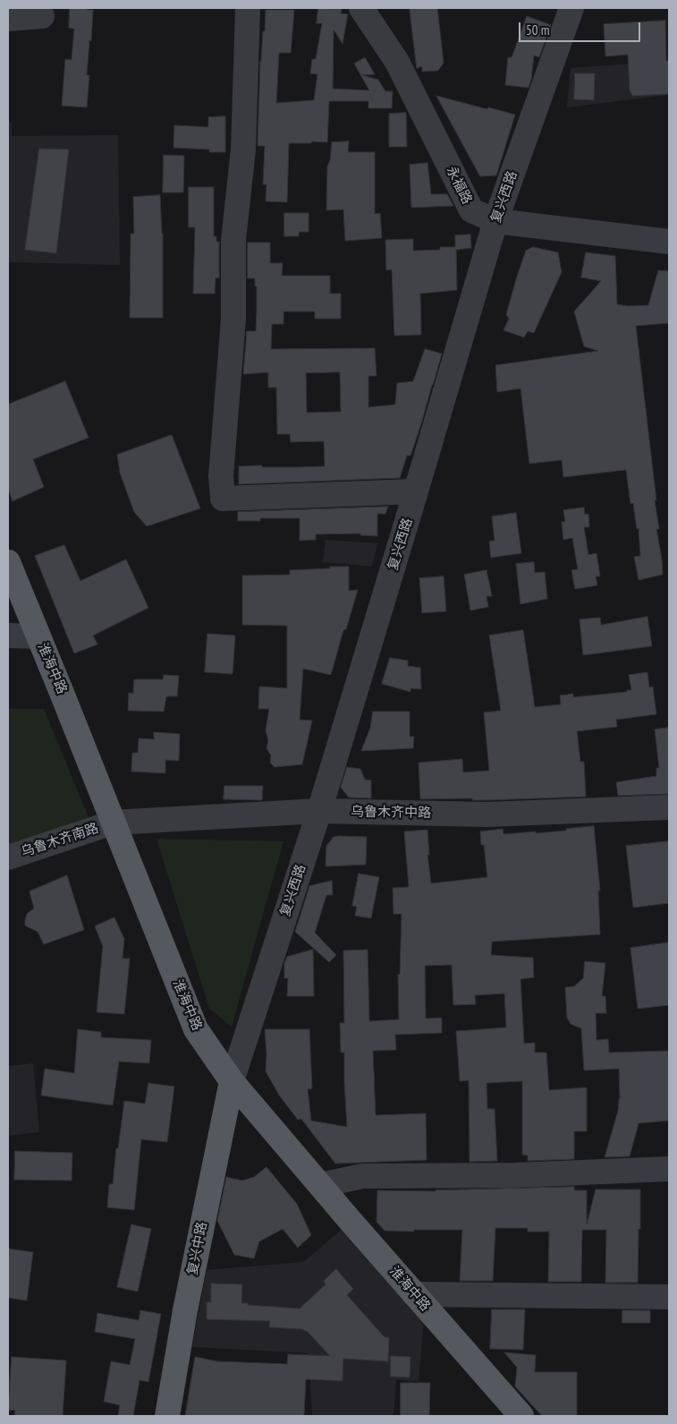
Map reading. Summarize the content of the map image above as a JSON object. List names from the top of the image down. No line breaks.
{"streets":{"main road":["淮海中路","复兴中路"],"street":["永福路","复兴西路","乌鲁木齐中路","乌鲁木齐南路"]},"crossings":[["永福路","复兴西路"],["复兴西路","淮海中路"],["复兴西路","乌鲁木齐中路"],["复兴西路","复兴中路"],["淮海中路","乌鲁木齐中路"],["淮海中路","乌鲁木齐南路"],["淮海中路","复兴中路"],["乌鲁木齐中路","乌鲁木齐南路"]],"scale_bar":"50 m"}
